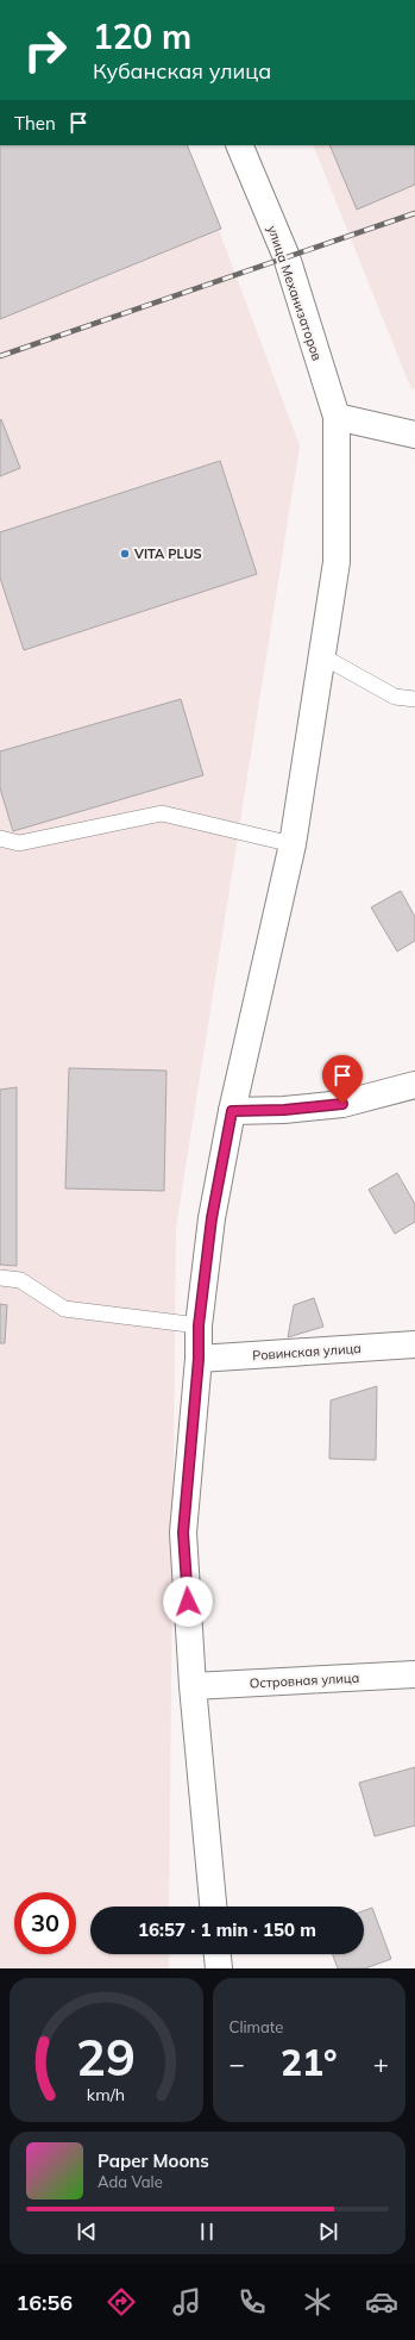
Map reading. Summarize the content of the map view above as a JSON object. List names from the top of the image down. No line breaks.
{"streets":{"street":["улица Механизаторов","Ровинская улица","Островная улица"]},"crossings":[["улица Механизаторов","Ровинская улица"],["улица Механизаторов","Островная улица"]],"places":["VITA PLUS"],"page":{"turn":["120 m","Кубанская улица"],"then":"Then","limit":"30","trip":"16:57 · 1 min · 150 m","tile":"Climate","heat":["−","21°","+"],"song":["Paper Moons","Ada Vale"],"tabs":"16:56","gauge":["29","km/h"]}}
